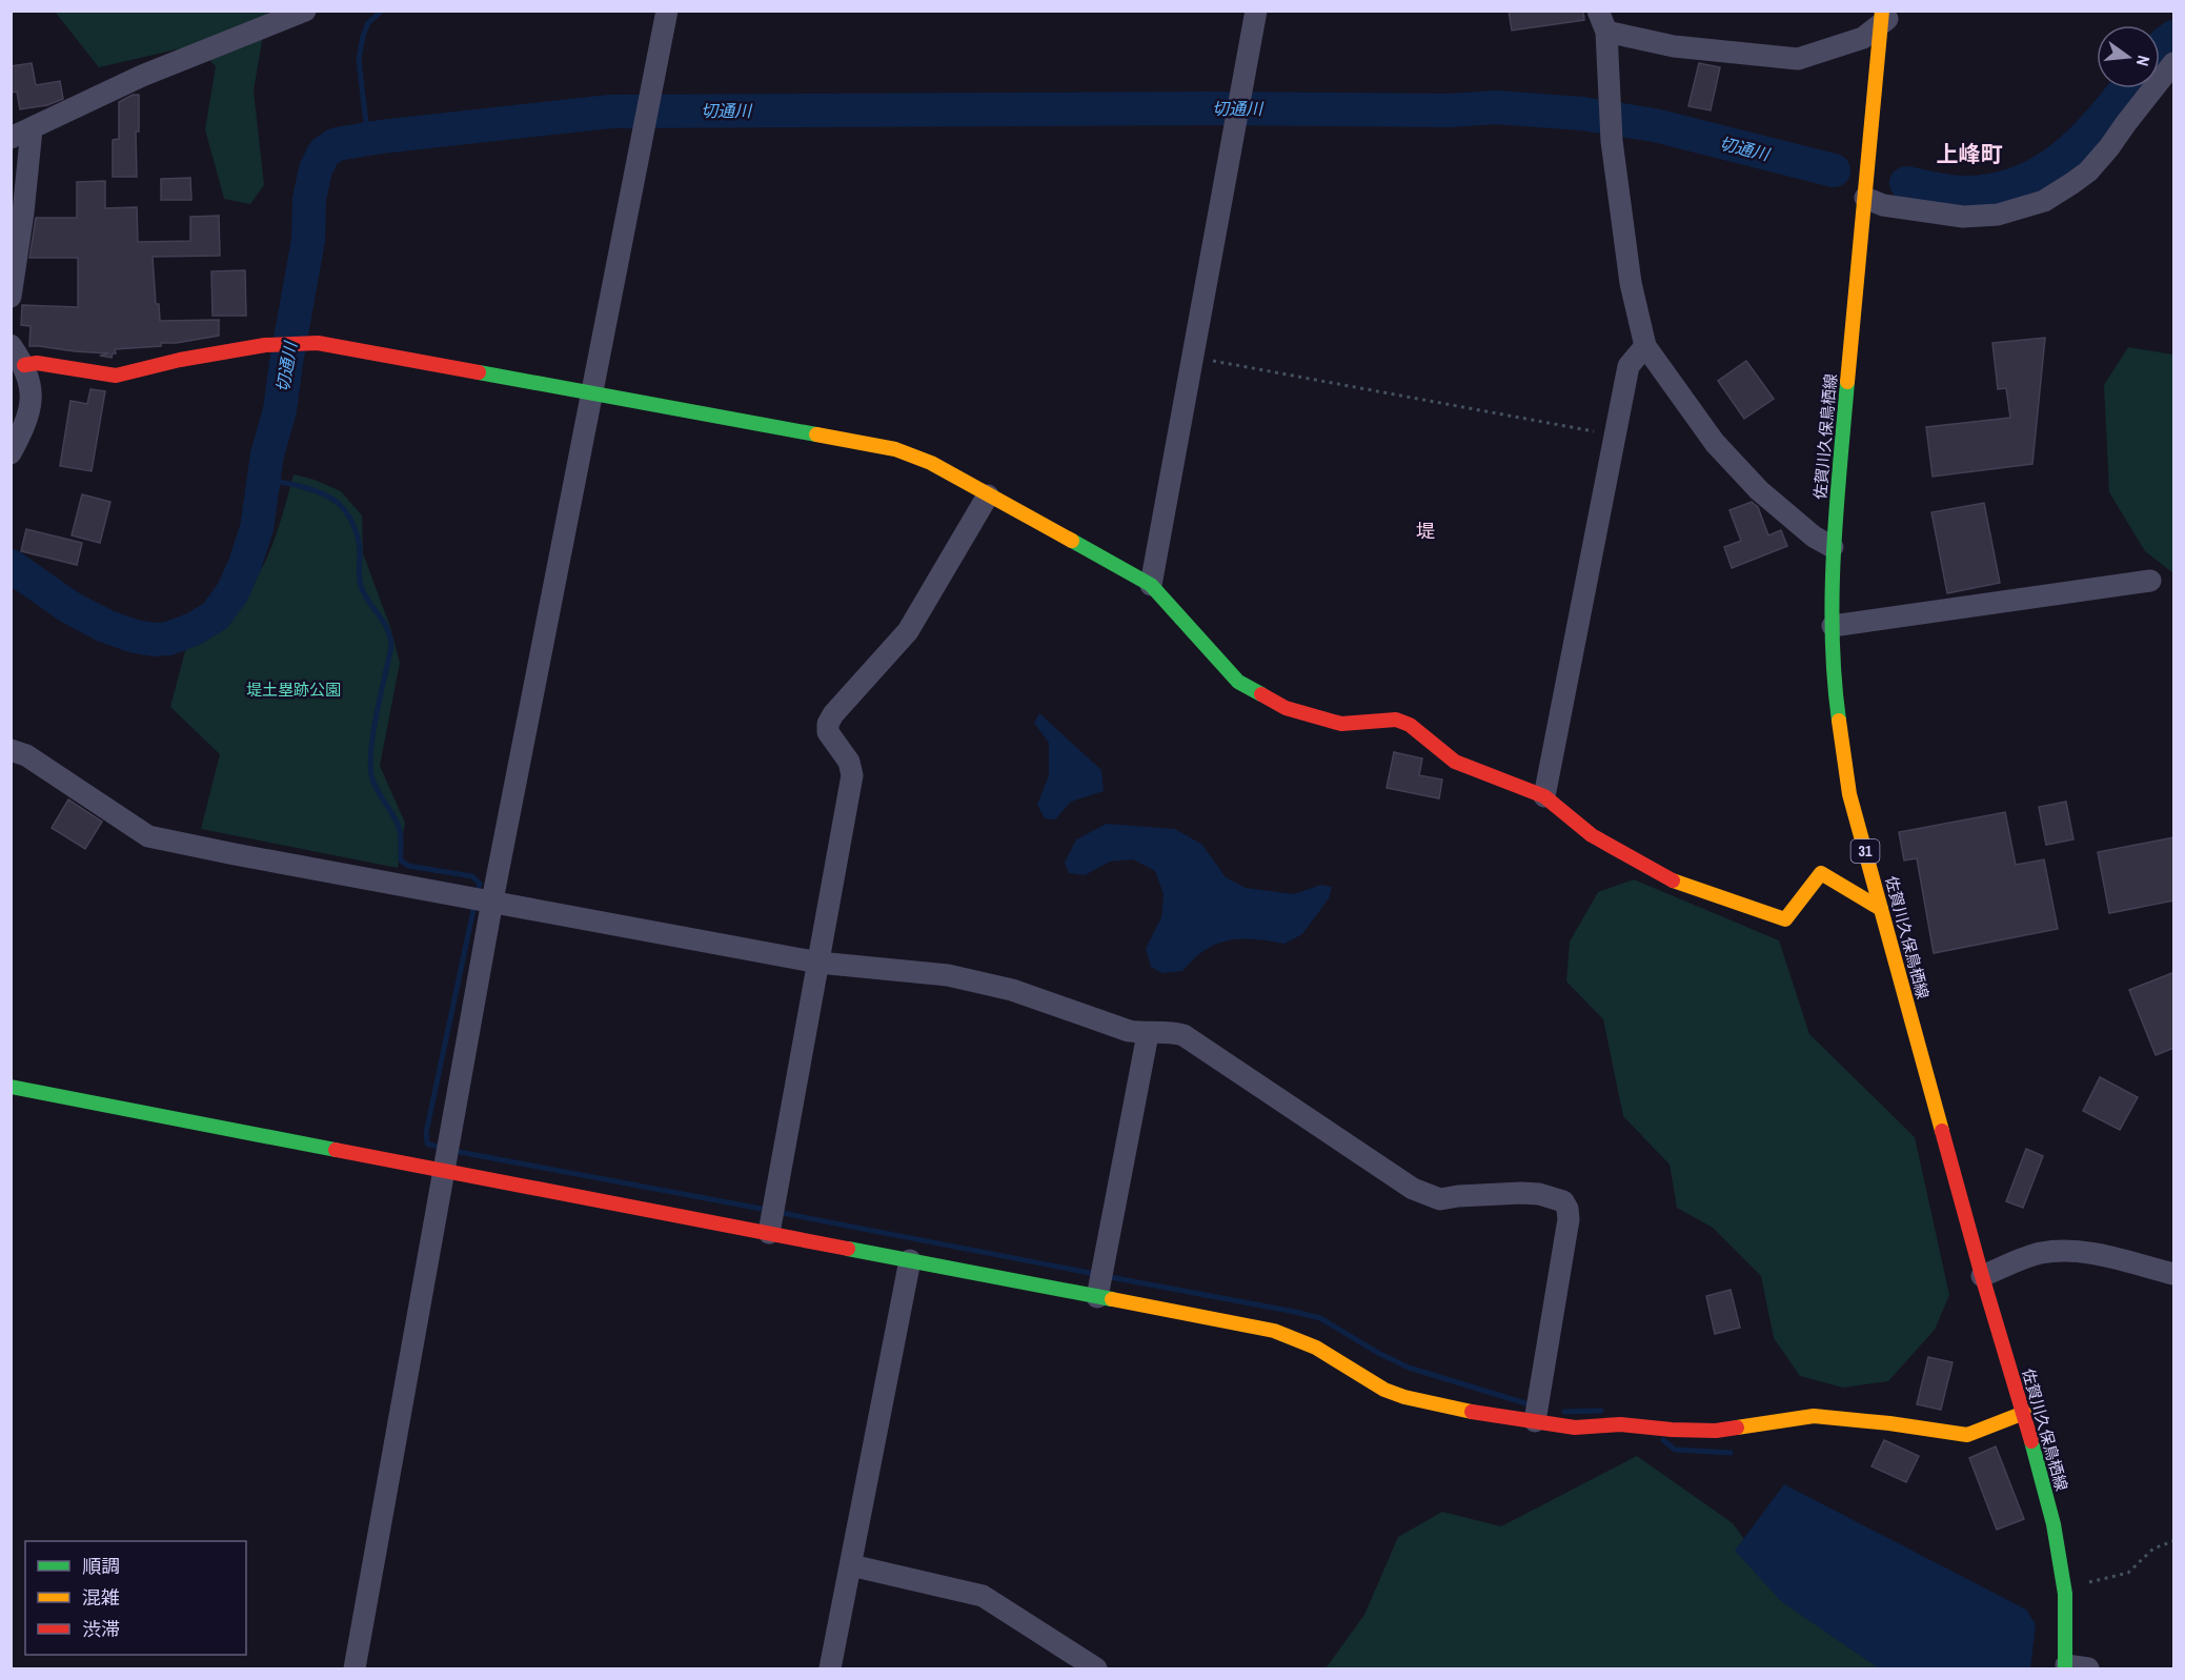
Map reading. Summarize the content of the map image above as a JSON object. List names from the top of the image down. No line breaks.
{"streets":{"street":["佐賀川久保鳥栖線","31"]},"districts":["上峰町","堤"],"water":["切通川"],"parks":["堤土塁跡公園"],"legend":["順調","混雑","渋滞"],"north":"right"}
